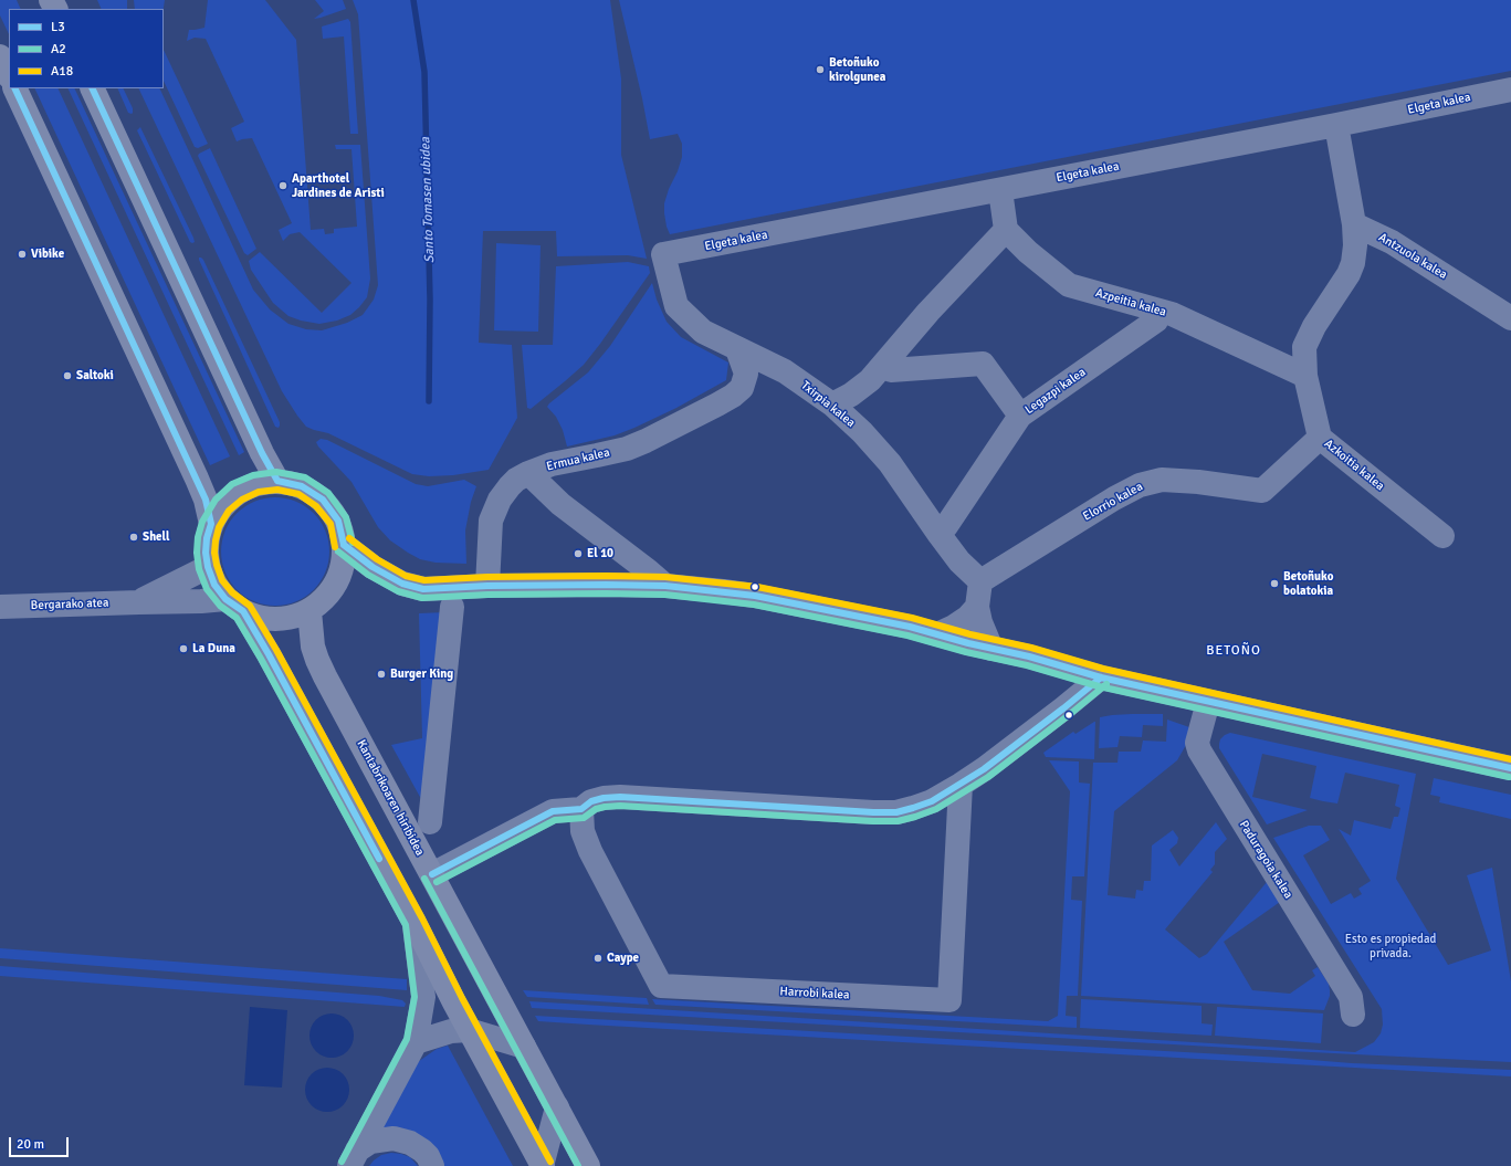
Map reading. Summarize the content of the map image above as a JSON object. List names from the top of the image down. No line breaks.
{"streets":{"main road":["Kantabrikoaren hiribidea"],"street":["Elgeta kalea","Antzuola kalea","Azpeitia kalea","Legazpi kalea","Txirpia kalea","Ermua kalea","Azkoitia kalea","Elorrio kalea","Bergarako atea","Paduragoia kalea","Harrobi kalea"]},"crossings":[["Elgeta kalea","Txirpia kalea"],["Antzuola kalea","Azkoitia kalea"],["Azpeitia kalea","Azkoitia kalea"],["Txirpia kalea","Ermua kalea"],["Txirpia kalea","Elorrio kalea"],["Azkoitia kalea","Elorrio kalea"],["Bergarako atea","Kantabrikoaren hiribidea"]],"districts":["BETOÑO"],"water":["Santo Tomasen ubidea"],"parks":["Esto es propiedad privada."],"places":["Betoñuko kirolgunea","Aparthotel Jardines de Aristi","Vibike","Saltoki","Shell","El 10","Betoñuko bolatokia","La Duna","Burger King","Caype"],"lines":["transit line L3","transit line A2","transit line A18"],"legend":["L3","A2","A18"],"scale_bar":"20 m"}
